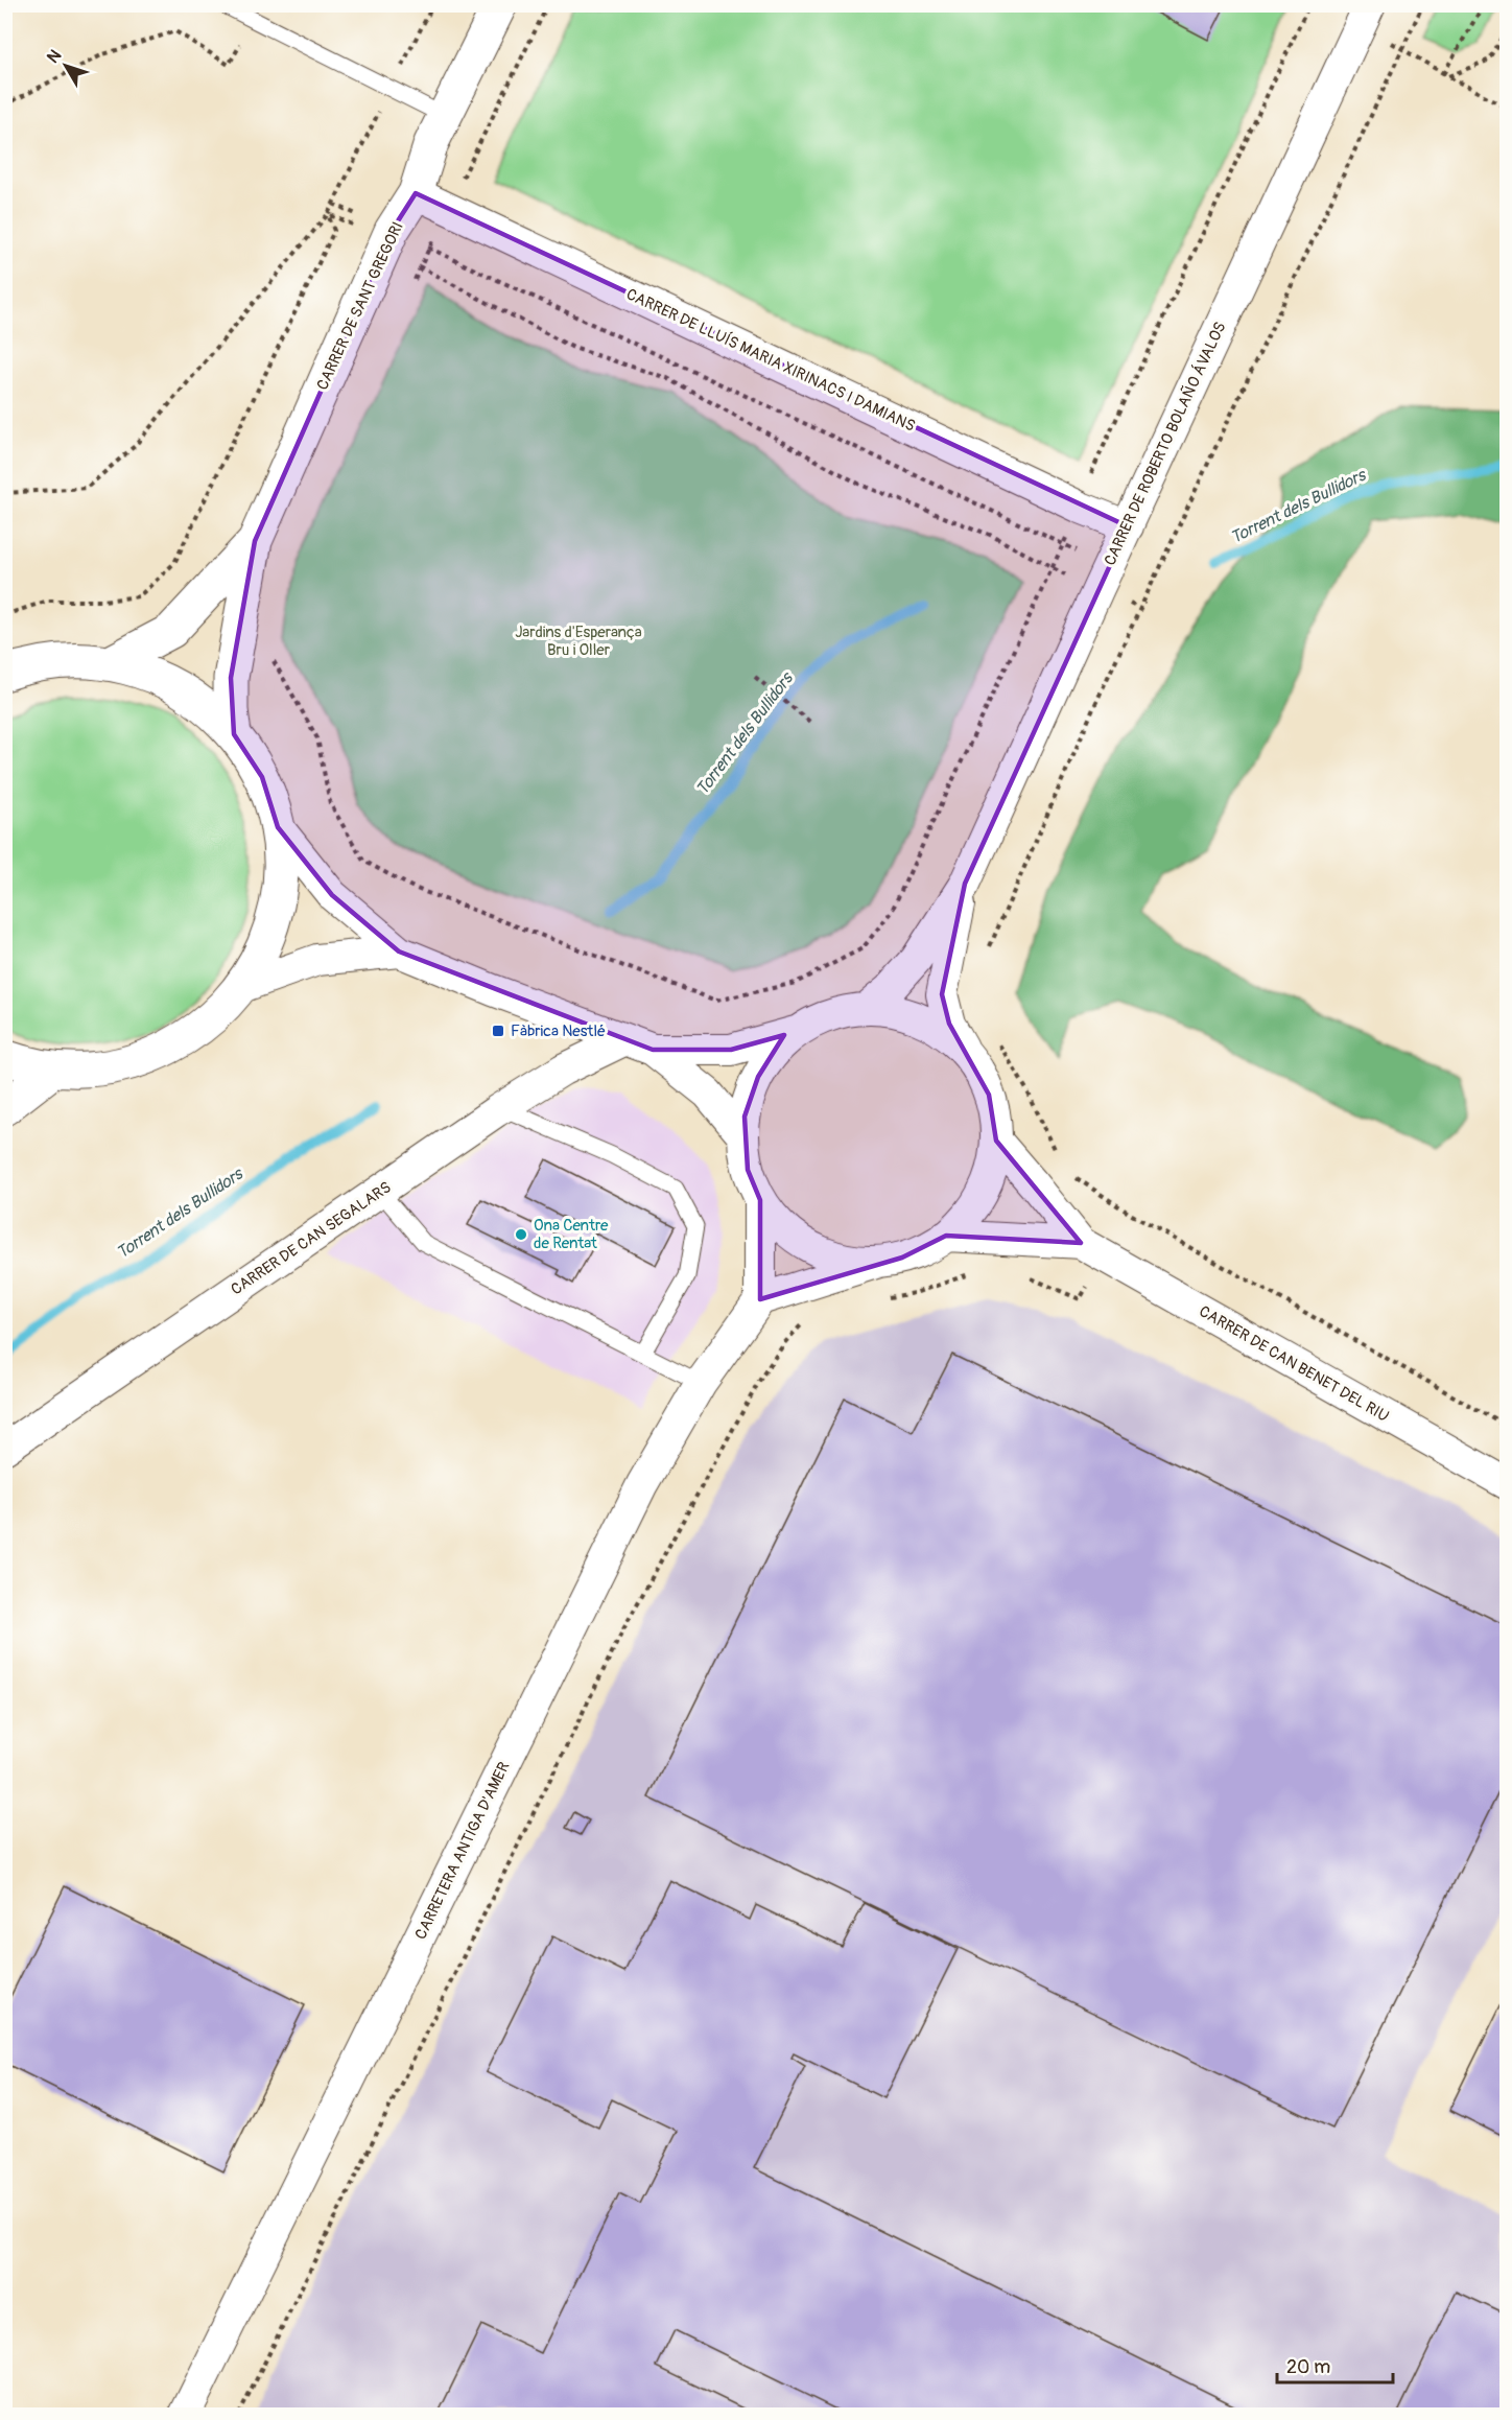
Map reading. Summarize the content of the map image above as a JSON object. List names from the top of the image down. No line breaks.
{"streets":{"main road":["CARRER DE SANT GREGORI"],"street":["CARRER DE LLUÍS MARIA XIRINACS I DAMIANS","CARRER DE ROBERTO BOLAÑO ÁVALOS","CARRER DE CAN SEGALARS","CARRER DE CAN BENET DEL RIU","CARRETERA ANTIGA D'AMER"]},"crossings":[["CARRER DE SANT GREGORI","CARRER DE LLUÍS MARIA XIRINACS I DAMIANS"],["CARRER DE LLUÍS MARIA XIRINACS I DAMIANS","CARRER DE ROBERTO BOLAÑO ÁVALOS"],["CARRER DE ROBERTO BOLAÑO ÁVALOS","CARRER DE CAN BENET DEL RIU"]],"water":["Torrent dels Bullidors"],"parks":["Jardins d'Esperança Bru i Oller"],"places":{"transit":["Fàbrica Nestlé"],"other":["Ona Centre de Rentat"]},"scale_bar":"20 m","north":"top left"}
